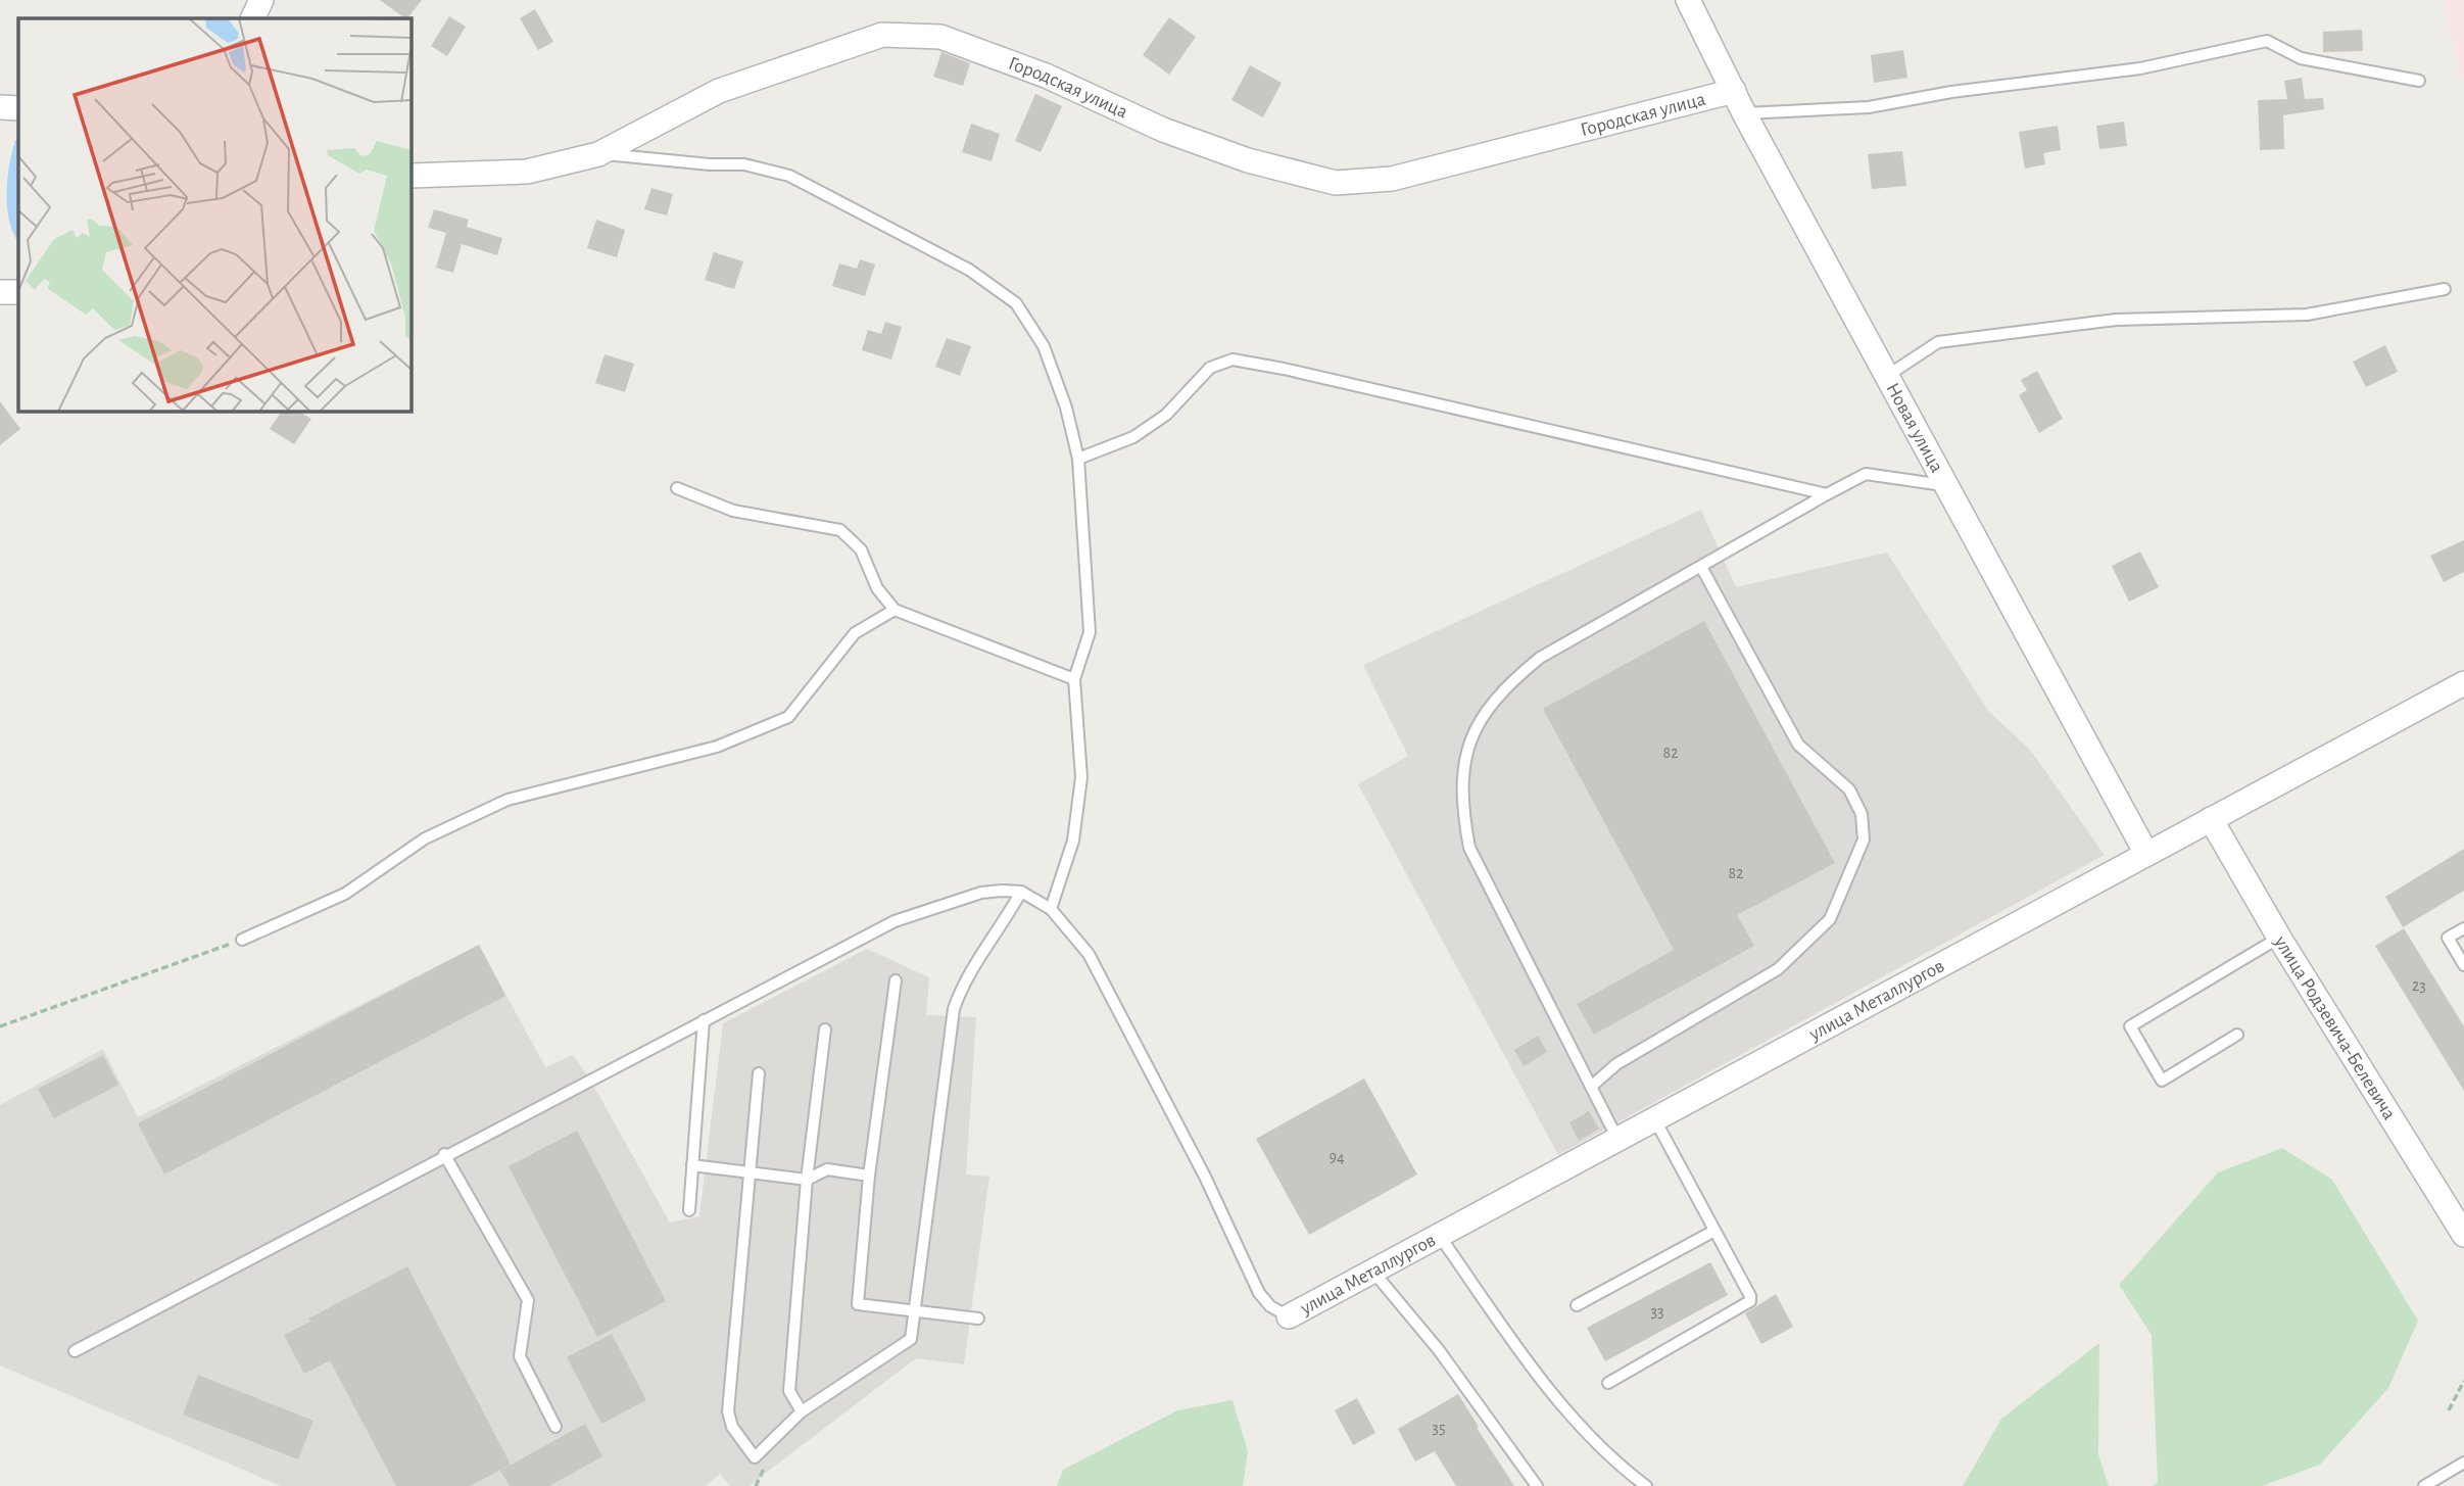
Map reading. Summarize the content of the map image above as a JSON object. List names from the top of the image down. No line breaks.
{"streets":{"street":["Городская улица","Новая улица","улица Металлургов","улица Родзевича-Белевича"]},"crossings":[["Городская улица","Новая улица"],["Новая улица","улица Металлургов"],["улица Металлургов","улица Родзевича-Белевича"]],"house_numbers":["82","82","23","94","33","35"]}
